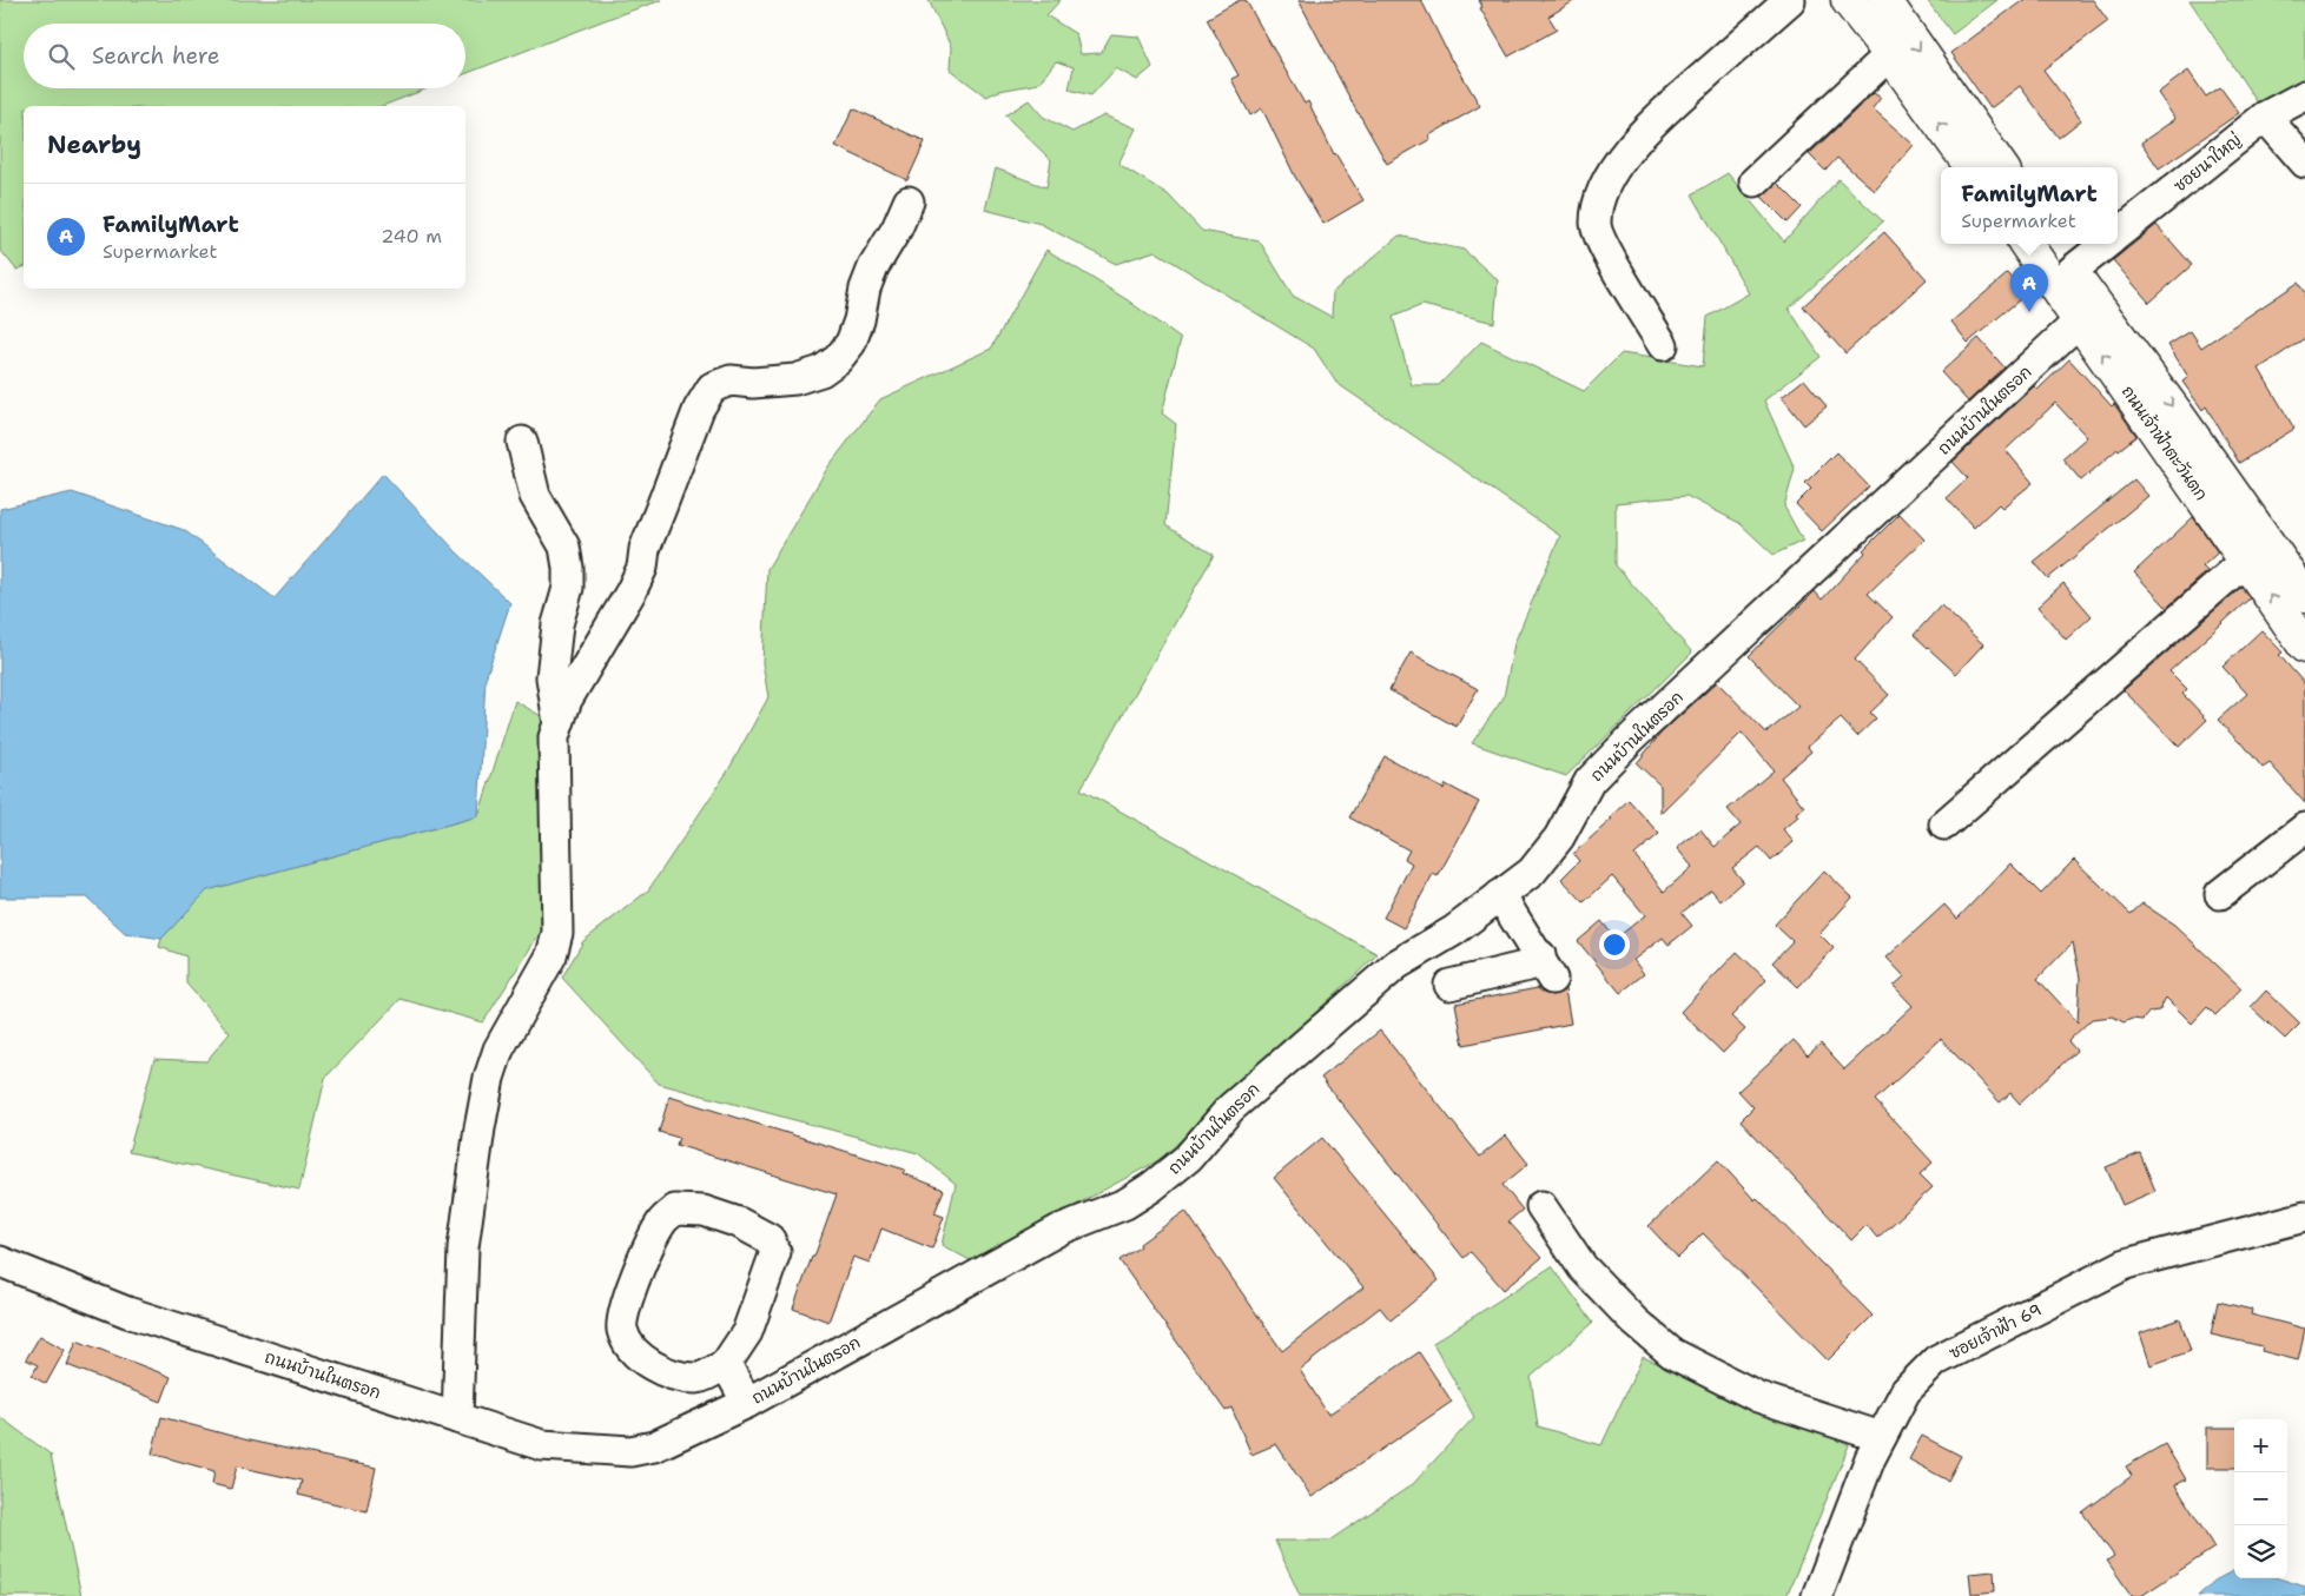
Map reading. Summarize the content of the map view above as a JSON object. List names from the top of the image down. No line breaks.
{"streets":{"main road":["ถนนเจ้าฟ้าตะวันตก"],"street":["ซอยนาใหญ่","ถนนบ้านในตรอก","ซอยเจ้าฟ้า 69"]},"crossings":[["ซอยนาใหญ่","ถนนเจ้าฟ้าตะวันตก"],["ถนนบ้านในตรอก","ถนนเจ้าฟ้าตะวันตก"]],"page":{"search":"Search here","heading":"Nearby","popup":["FamilyMart","Supermarket"],"list":[{"mark":"A","name":"FamilyMart","note":"Supermarket","value":"240 m"}],"pins":"A","map_buttons":["+","−"]}}
